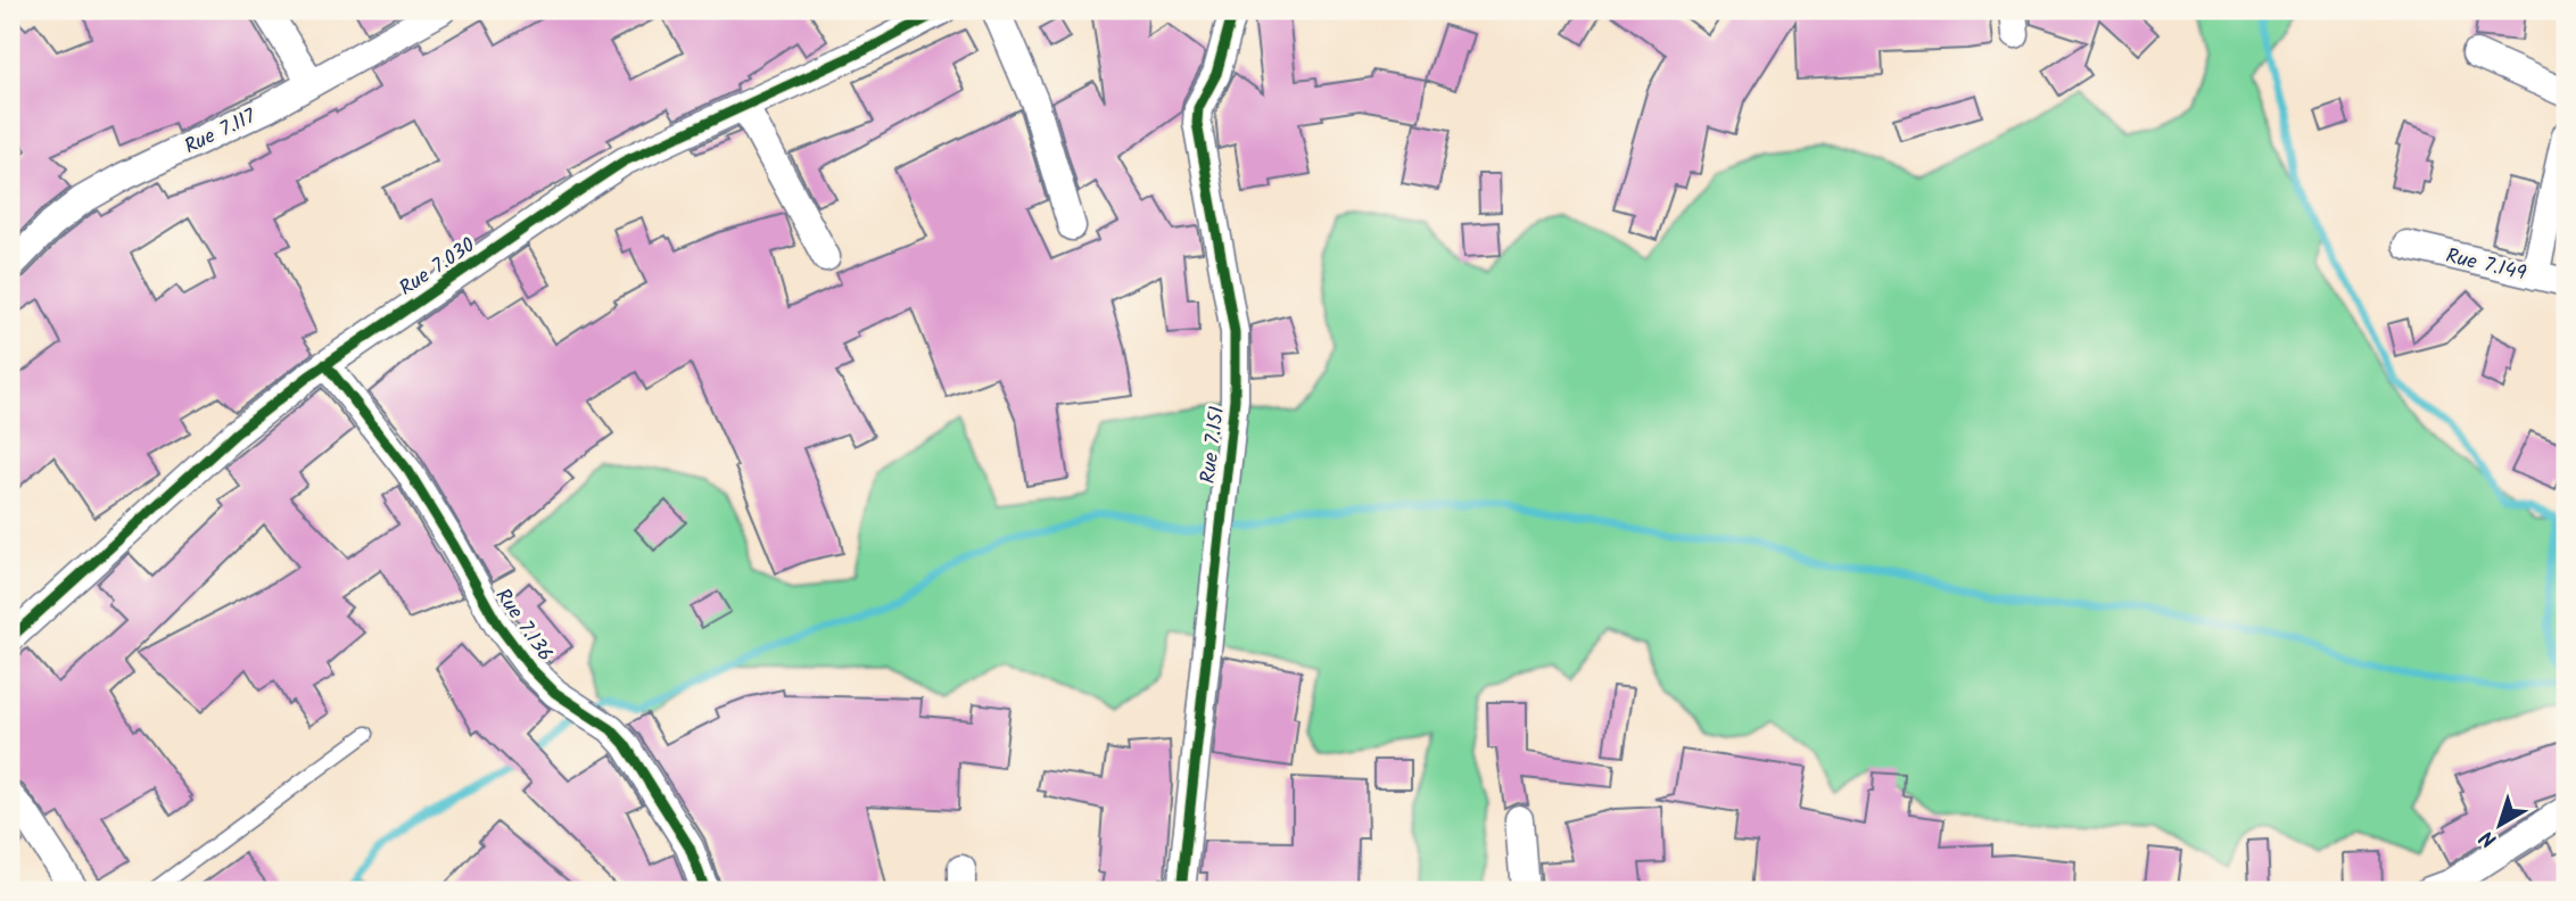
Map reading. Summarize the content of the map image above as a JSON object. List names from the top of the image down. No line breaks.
{"streets":{"street":["Rue 7.117","Rue 7.149","Rue 7.030","Rue 7.151","Rue 7.136"]},"crossings":[["Rue 7.030","Rue 7.136"]],"north":"bottom left"}
